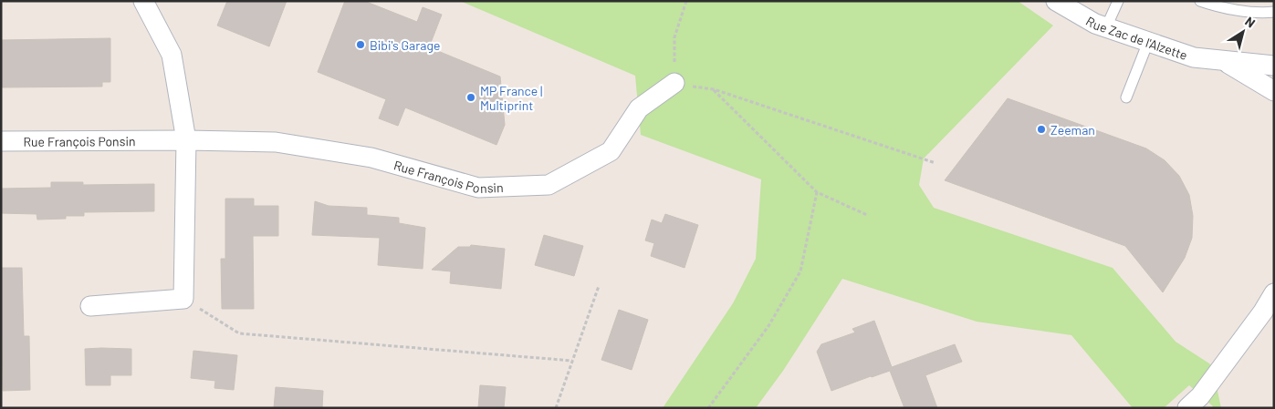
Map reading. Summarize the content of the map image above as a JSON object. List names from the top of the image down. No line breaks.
{"streets":{"street":["Rue Zac de l'Alzette","Rue François Ponsin"]},"places":["Bibi's Garage","MP France | Multiprint","Zeeman"],"north":"top right"}
